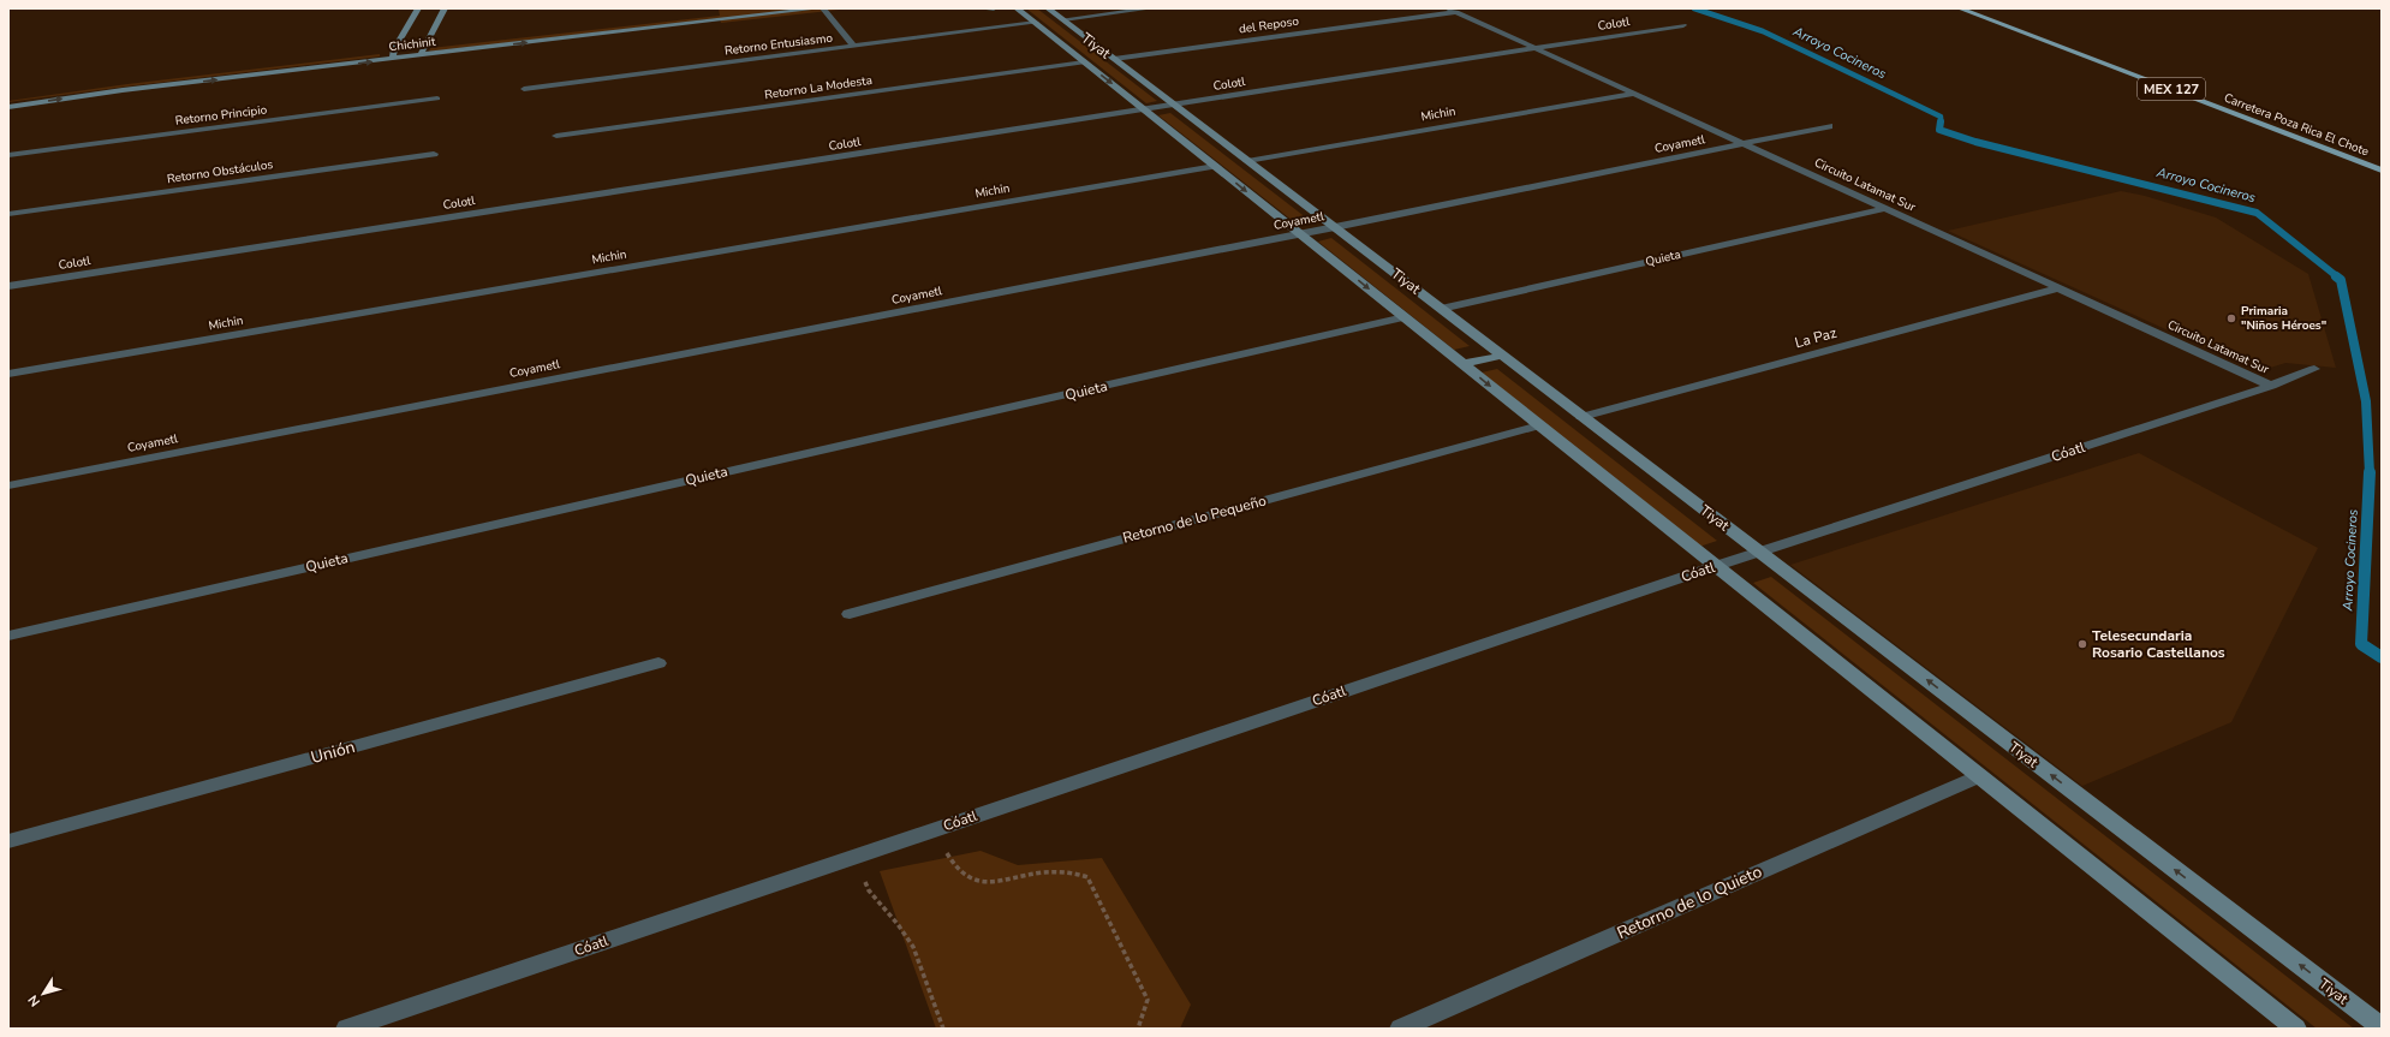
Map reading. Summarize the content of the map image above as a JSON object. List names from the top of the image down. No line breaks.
{"streets":{"main road":["MEX 127","Carretera Poza Rica El Chote"],"street":["Colotl","del Reposo","Chichinit","Retorno Entusiasmo","Tiyat","Retorno La Modesta","Michin","Retorno Principio","Coyametl","Retorno Obstáculos","Circuito Latamat Sur","Quieta","La Paz","Cóatl","Retorno de lo Pequeño","Unión","Retorno de lo Quieto"]},"crossings":[["Colotl","Tiyat"],["Colotl","Circuito Latamat Sur"],["del Reposo","Tiyat"],["del Reposo","Circuito Latamat Sur"],["Retorno Entusiasmo","Tiyat"],["Tiyat","Retorno La Modesta"],["Tiyat","Michin"],["Tiyat","Coyametl"],["Tiyat","Quieta"],["Tiyat","La Paz"],["Tiyat","Cóatl"],["Tiyat","Retorno de lo Pequeño"],["Tiyat","Retorno de lo Quieto"],["Michin","Circuito Latamat Sur"],["Coyametl","Circuito Latamat Sur"],["Circuito Latamat Sur","Quieta"],["Circuito Latamat Sur","La Paz"],["Circuito Latamat Sur","Cóatl"]],"water":["Arroyo Cocineros"],"places":["Primaria \"Niños Héroes\"","Telesecundaria Rosario Castellanos"],"north":"bottom left"}
